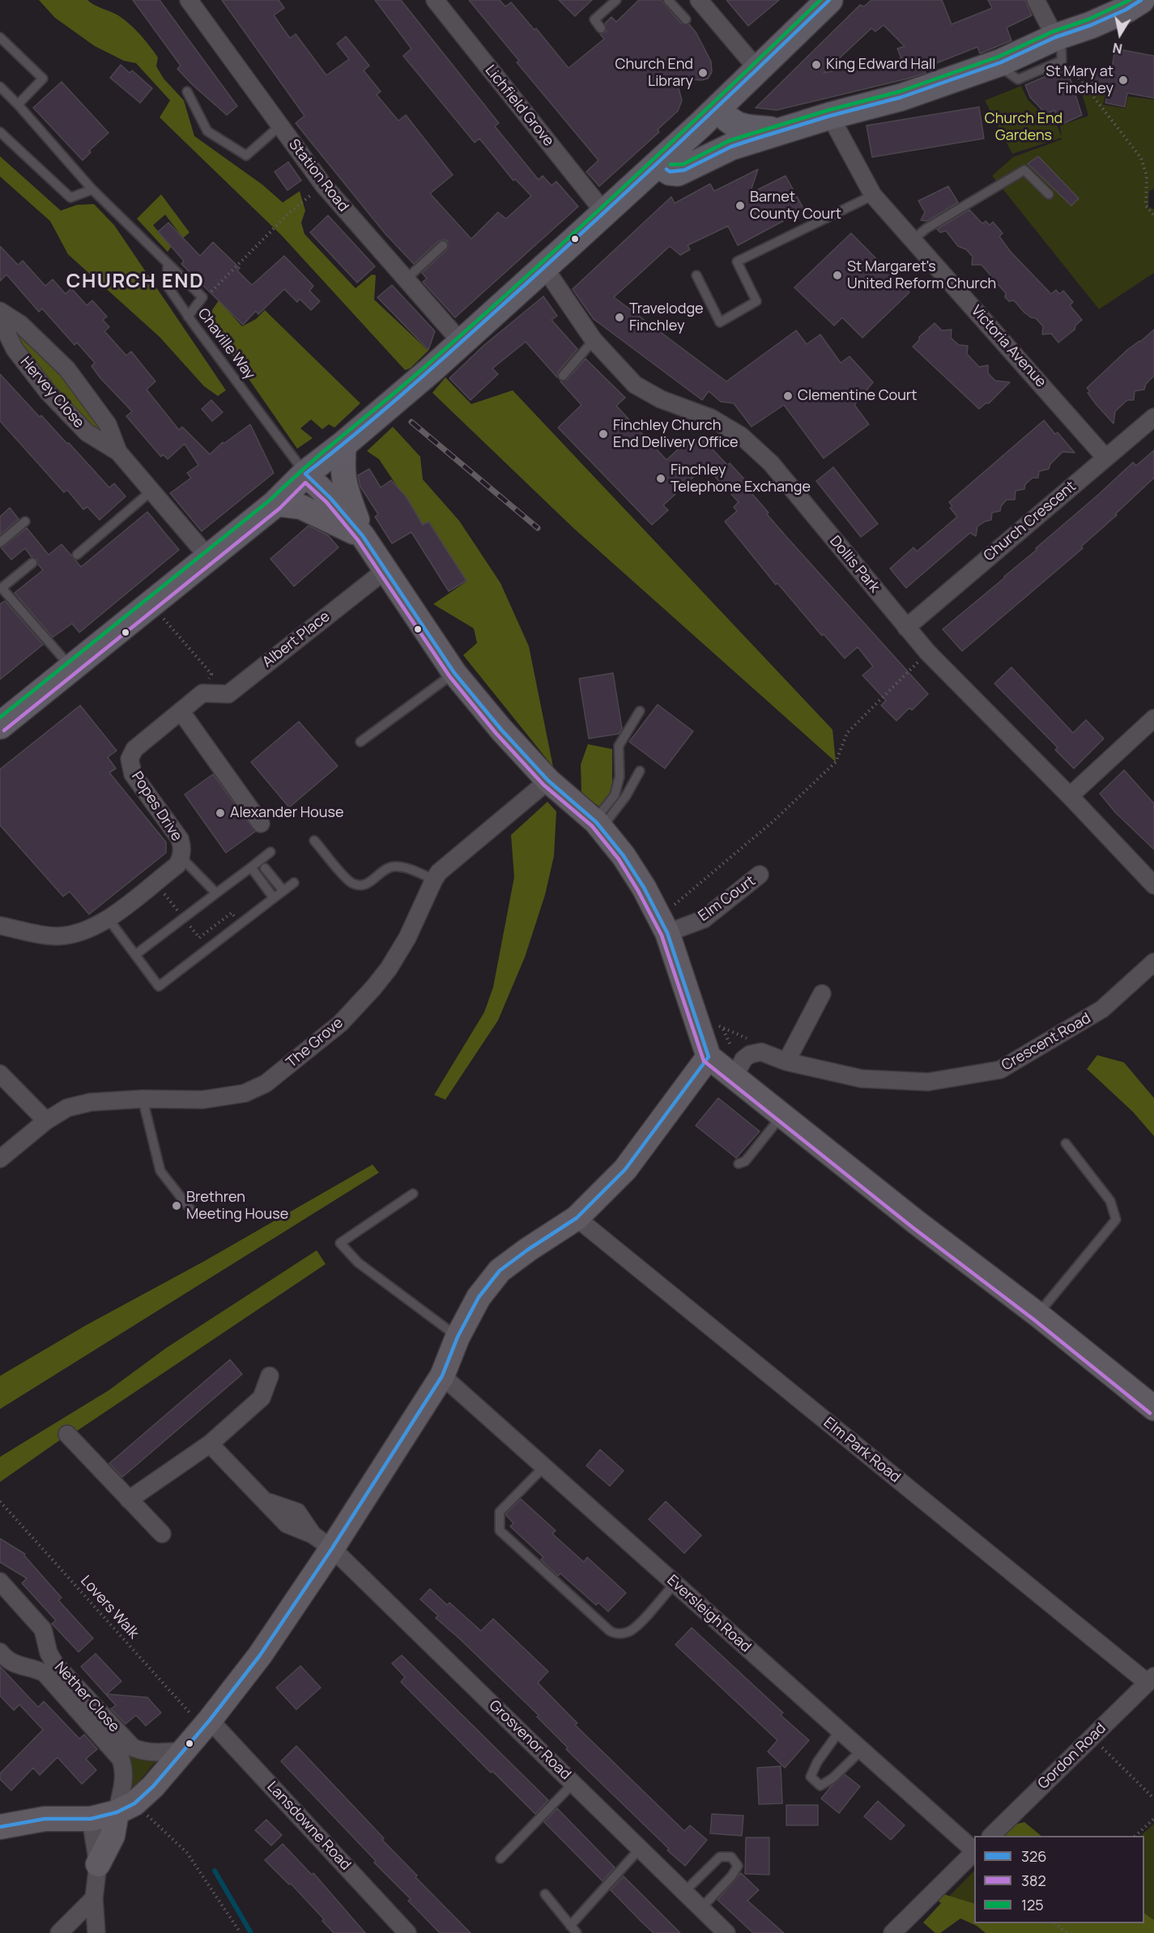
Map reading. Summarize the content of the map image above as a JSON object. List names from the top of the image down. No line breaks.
{"streets":{"street":["Lichfield Grove","Station Road","Victoria Avenue","Hervey Close","Church Crescent","Dollis Park","Albert Place","Popes Drive","Elm Court","Crescent Road","The Grove","Elm Park Road","Eversleigh Road","Nether Close","Grosvenor Road","Gordon Road","Lansdowne Road"],"lane":["Chaville Way"],"path":["Lovers Walk"]},"crossings":[["Victoria Avenue","Church Crescent"],["Church Crescent","Dollis Park"],["Albert Place","Popes Drive"],["Elm Park Road","Gordon Road"],["Lovers Walk","Lansdowne Road"]],"districts":["CHURCH END"],"parks":["Church End Gardens"],"places":["King Edward Hall","Church End Library","St Mary at Finchley","Barnet County Court","St Margaret's United Reform Church","Travelodge Finchley","Clementine Court","Finchley Church End Delivery Office","Finchley Telephone Exchange","Alexander House","Brethren Meeting House"],"lines":["transit line 326","transit line 125","transit line 382"],"legend":["326","382","125"],"north":"bottom"}
